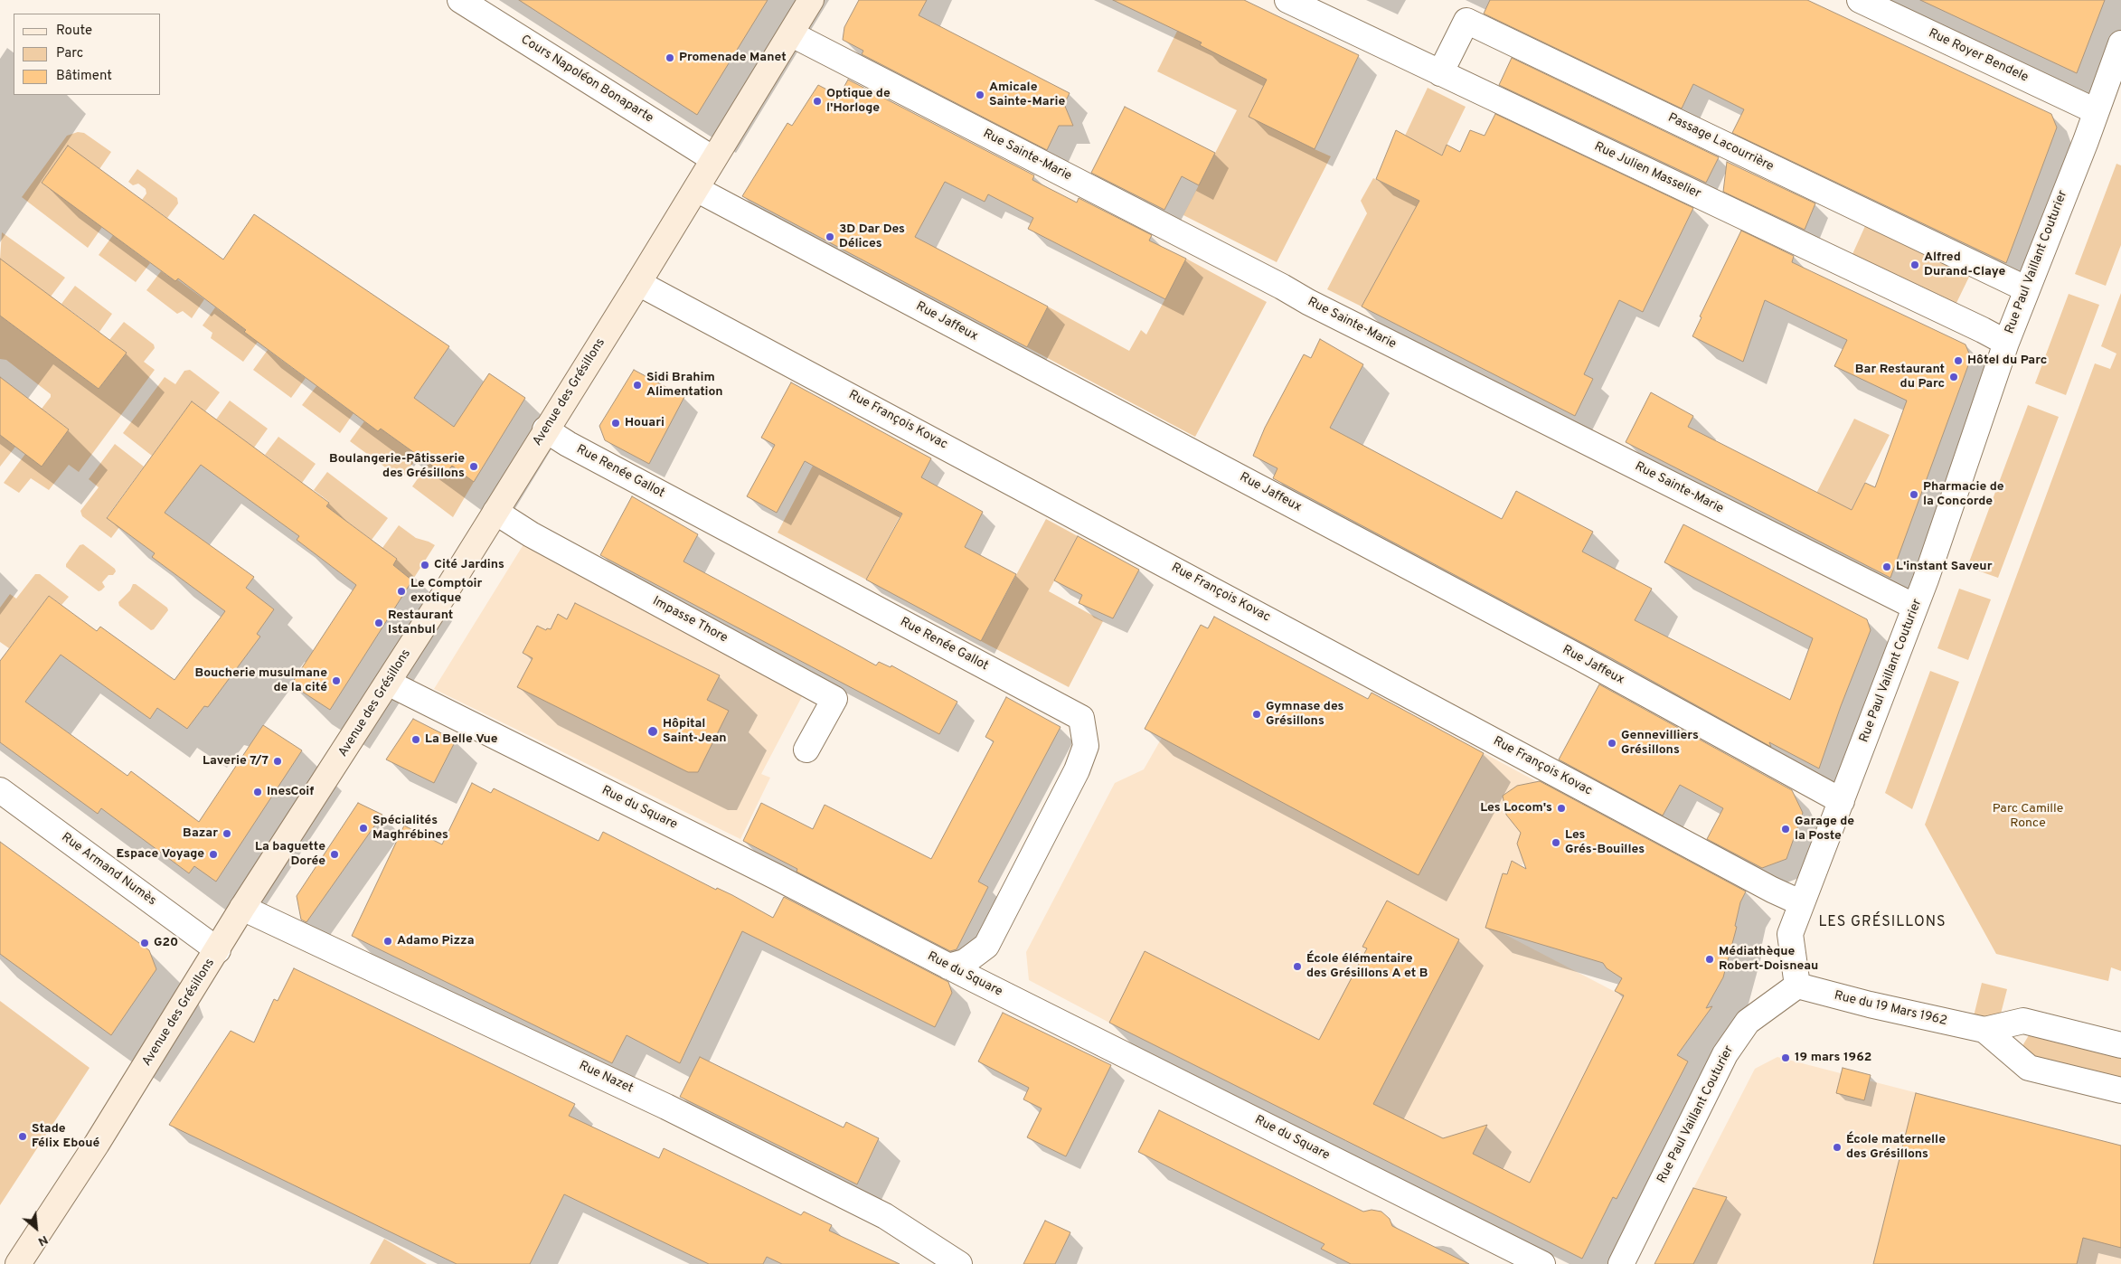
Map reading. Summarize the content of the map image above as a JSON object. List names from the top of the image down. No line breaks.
{"streets":{"main road":["Avenue des Grésillons"],"street":["Rue Royer Bendele","Cours Napoléon Bonaparte","Passage Lacourrière","Rue Sainte-Marie","Rue Julien Masselier","Rue Paul Vaillant Couturier","Rue Jaffeux","Rue François Kovac","Rue Renée Gallot","Impasse Thore","Rue du Square","Rue Armand Numès","Rue du 19 Mars 1962","Rue Nazet"]},"crossings":[["Rue Royer Bendele","Rue Paul Vaillant Couturier"],["Cours Napoléon Bonaparte","Avenue des Grésillons"],["Passage Lacourrière","Rue Julien Masselier"],["Passage Lacourrière","Rue Paul Vaillant Couturier"],["Rue Sainte-Marie","Rue Paul Vaillant Couturier"],["Rue Sainte-Marie","Avenue des Grésillons"],["Rue Julien Masselier","Rue Paul Vaillant Couturier"],["Rue Paul Vaillant Couturier","Rue Jaffeux"],["Rue Paul Vaillant Couturier","Rue François Kovac"],["Rue Paul Vaillant Couturier","Rue du 19 Mars 1962"],["Rue Jaffeux","Avenue des Grésillons"],["Avenue des Grésillons","Rue François Kovac"],["Avenue des Grésillons","Rue Renée Gallot"],["Avenue des Grésillons","Impasse Thore"],["Avenue des Grésillons","Rue du Square"],["Avenue des Grésillons","Rue Armand Numès"],["Avenue des Grésillons","Rue Nazet"],["Rue Renée Gallot","Rue du Square"]],"districts":["LES GRÉSILLONS"],"parks":["Parc Camille Ronce"],"places":["Promenade Manet","Amicale Sainte-Marie","Optique de l'Horloge","3D Dar Des Délices","Alfred Durand-Claye","Hôtel du Parc","Bar Restaurant du Parc","Sidi Brahim Alimentation","Houari","Boulangerie-Pâtisserie des Grésillons","Pharmacie de la Concorde","Cité Jardins","L'instant Saveur","Le Comptoir exotique","Restaurant Istanbul","Boucherie musulmane de la cité","Gymnase des Grésillons","Hôpital Saint-Jean","La Belle Vue","Gennevilliers Grésillons","Laverie 7/7","InesCoif","Les Locom's","Spécialités Maghrébines","Garage de la Poste","Bazar","Les Grés-Bouilles","Espace Voyage","La baguette Dorée","Adamo Pizza","G20","Médiathèque Robert-Doisneau","École élémentaire des Grésillons A et B","19 mars 1962","Stade Félix Eboué","École maternelle des Grésillons"],"legend":["Route","Parc","Bâtiment"],"north":"bottom right"}
